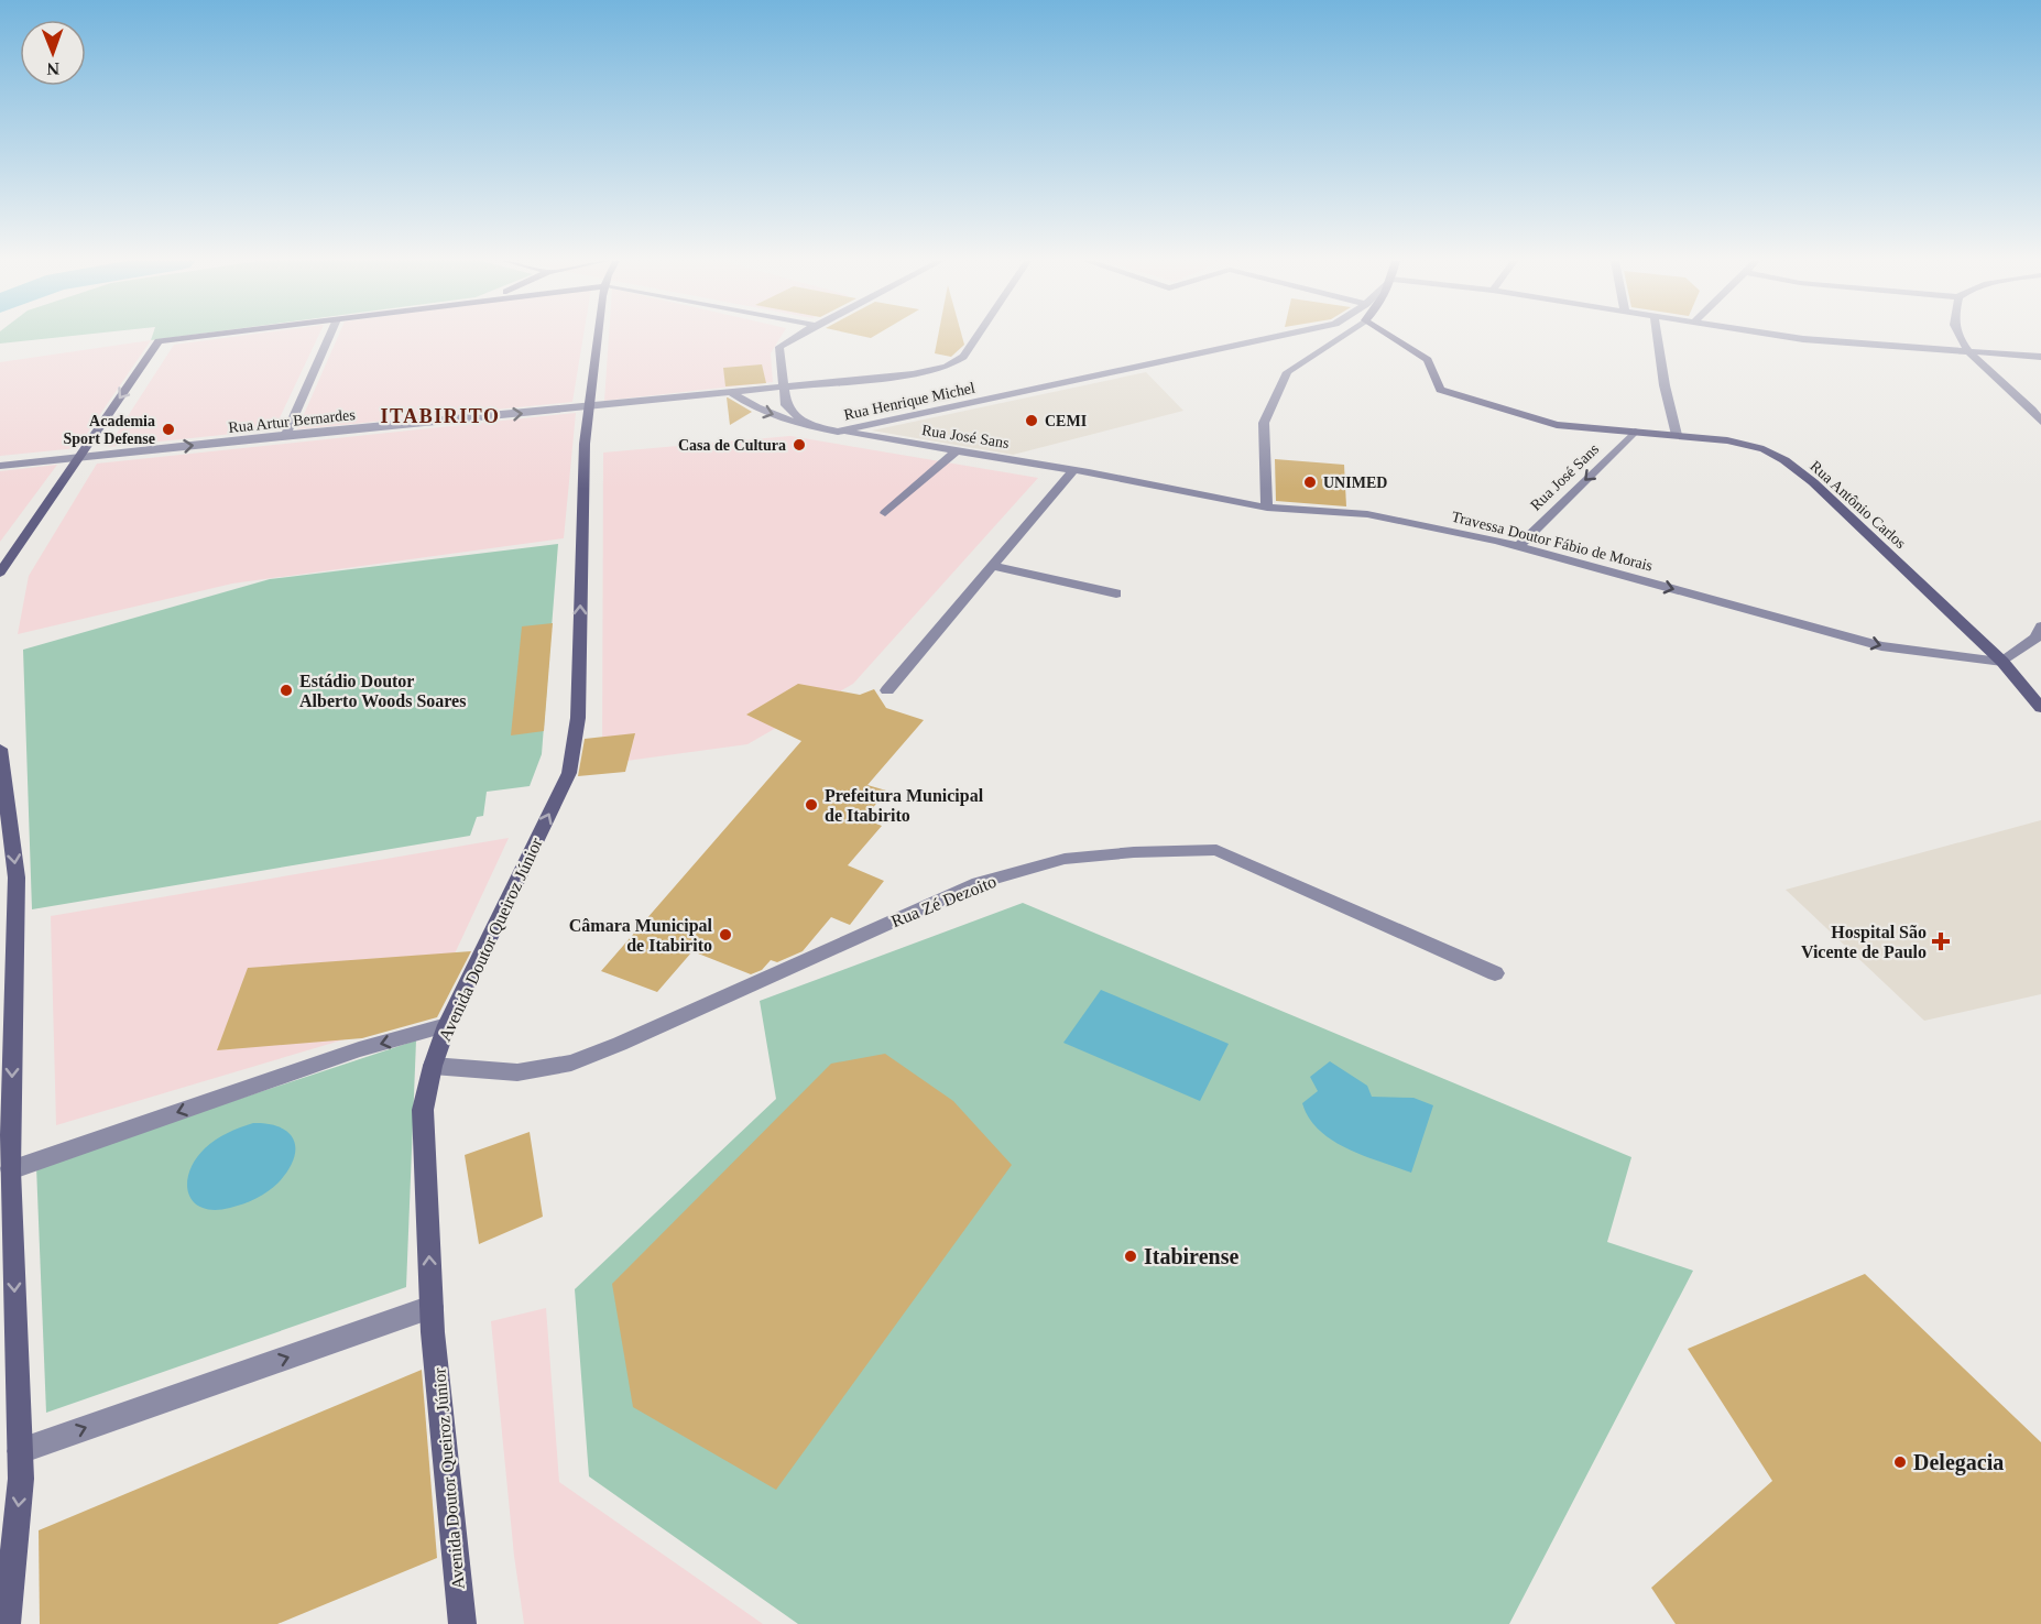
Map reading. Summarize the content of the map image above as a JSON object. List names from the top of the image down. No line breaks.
{"streets":{"main road":["Rua Antônio Carlos","Avenida Doutor Queiroz Júnior"],"street":["Rua Henrique Michel","Rua Artur Bernardes","Rua José Sans","Travessa Doutor Fábio de Morais","Rua Zé Dezoito"]},"crossings":[["Rua Henrique Michel","Rua Artur Bernardes"],["Rua Henrique Michel","Rua José Sans"],["Rua Artur Bernardes","Avenida Doutor Queiroz Júnior"],["Rua José Sans","Rua Antônio Carlos"],["Rua José Sans","Travessa Doutor Fábio de Morais"],["Rua Antônio Carlos","Travessa Doutor Fábio de Morais"],["Rua Zé Dezoito","Avenida Doutor Queiroz Júnior"]],"one_way":["Rua Artur Bernardes","Rua José Sans","Travessa Doutor Fábio de Morais","Avenida Doutor Queiroz Júnior"],"districts":["ITABIRITO"],"places":{"other":["CEMI","Academia Sport Defense","Casa de Cultura","UNIMED","Estádio Doutor Alberto Woods Soares","Prefeitura Municipal de Itabirito","Câmara Municipal de Itabirito","Itabirense","Delegacia"],"health":["Hospital São Vicente de Paulo"]},"north":"bottom"}
